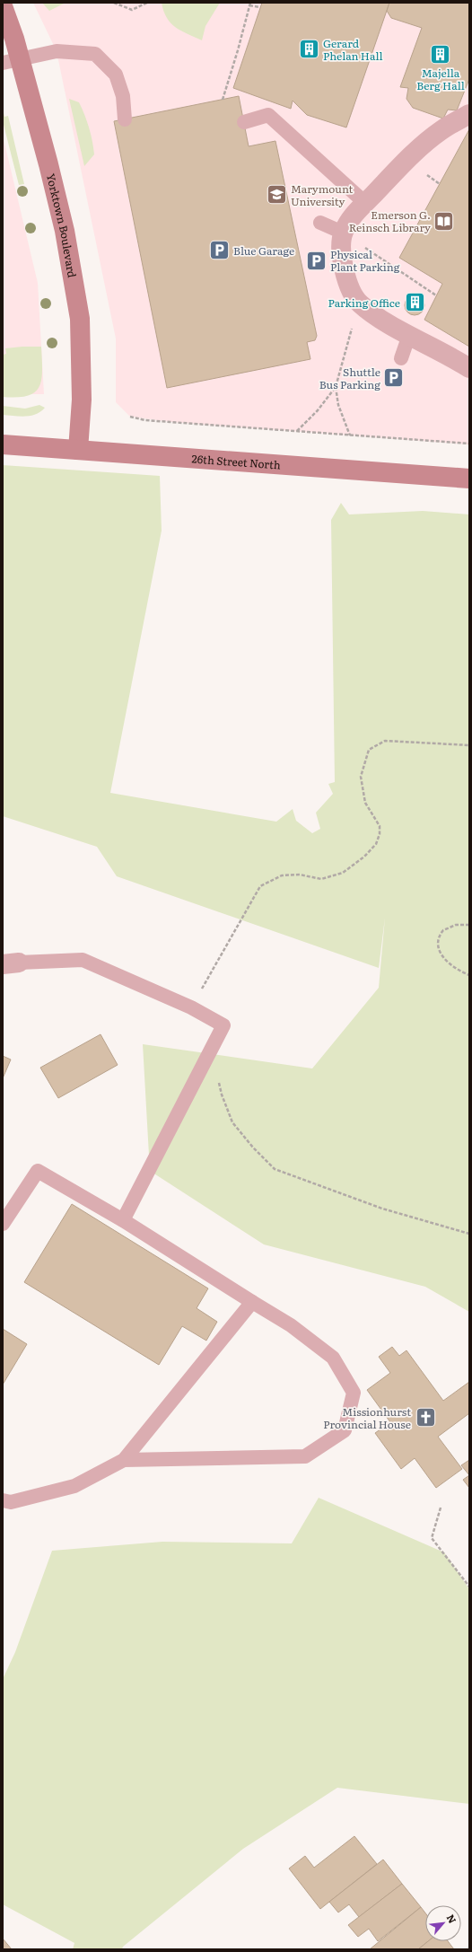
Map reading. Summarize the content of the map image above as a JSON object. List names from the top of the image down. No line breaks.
{"streets":{"street":["Yorktown Boulevard","26th Street North"]},"crossings":[["Yorktown Boulevard","26th Street North"]],"places":{"building":["Gerard Phelan Hall","Majella Berg Hall","Parking Office"],"school or university":["Marymount University"],"library":["Emerson G. Reinsch Library"],"parking":["Blue Garage","Physical Plant Parking","Shuttle Bus Parking"],"church":["Missionhurst Provincial House"]},"north":"top right"}
